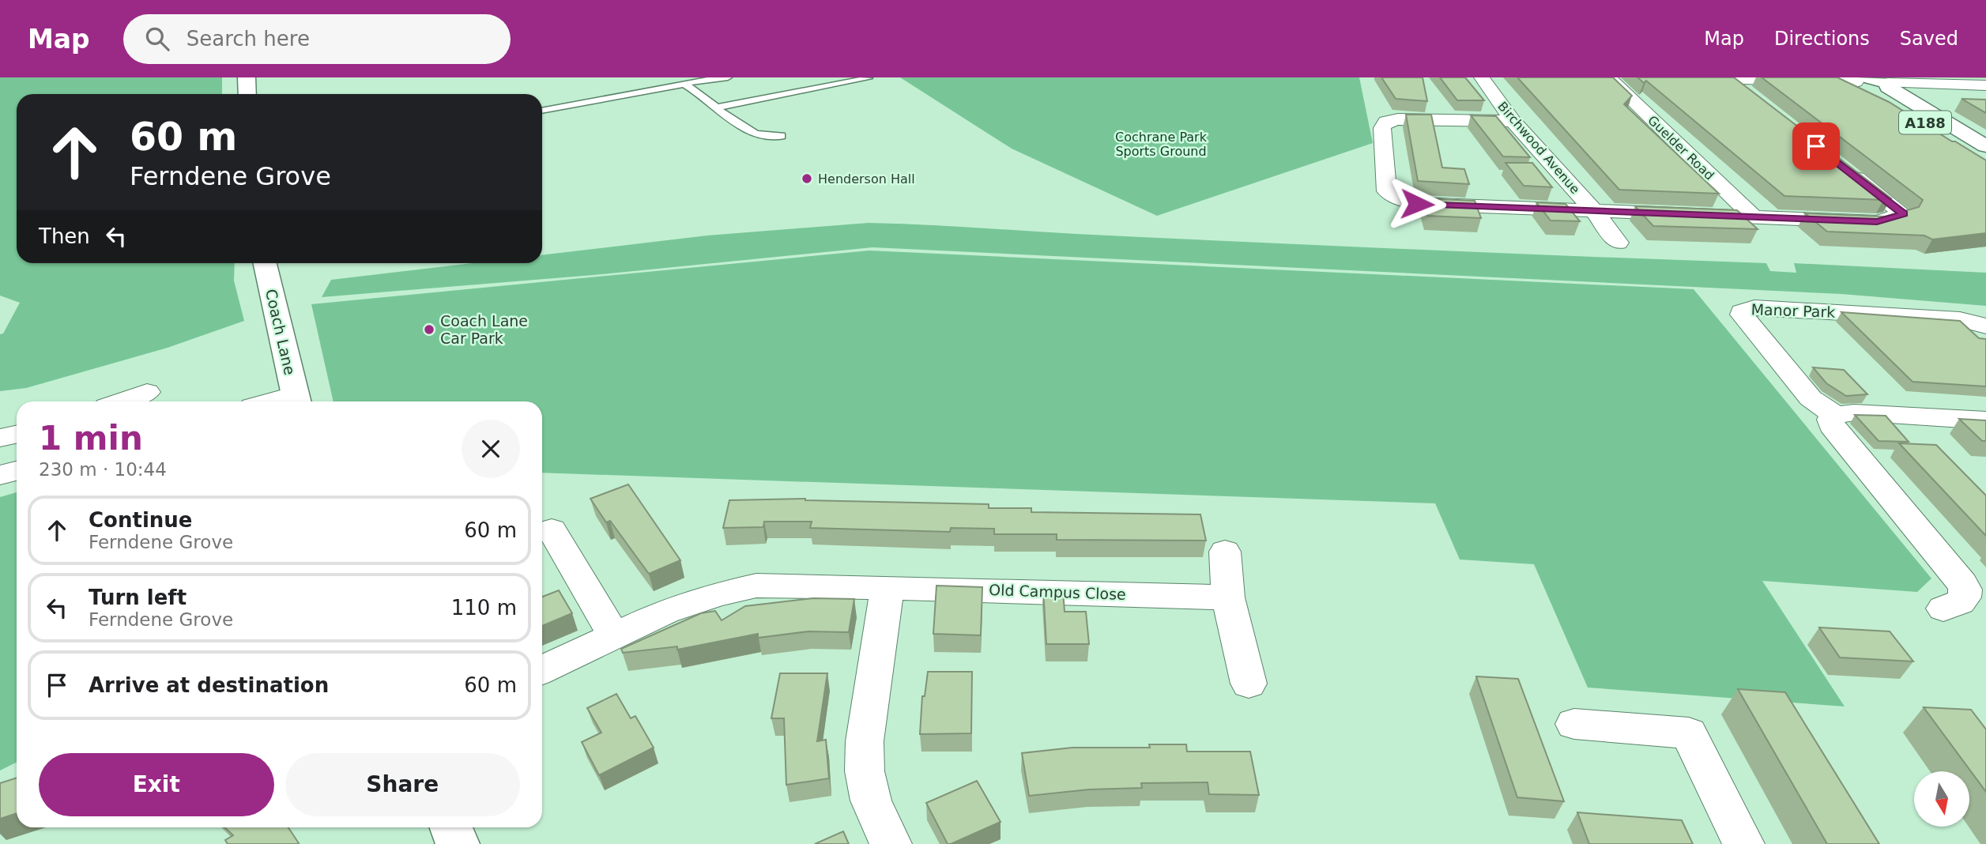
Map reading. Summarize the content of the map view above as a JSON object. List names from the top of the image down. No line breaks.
{"streets":{"main road":["A188","Coach Lane"],"street":["Birchwood Avenue","Guelder Road","Manor Park","Old Campus Close"]},"parks":["Cochrane Park Sports Ground"],"places":["Henderson Hall","Coach Lane Car Park"],"north":"bottom","page":{"header":"Map","search":"Search here","nav":["Map","Directions","Saved"],"turn":["60 m","Ferndene Grove"],"then":"Then","heading":["1 min","230 m · 10:44"],"list":[{"name":"Continue","note":"Ferndene Grove","value":"60 m"},{"name":"Turn left","note":"Ferndene Grove","value":"110 m"},{"name":"Arrive at destination","value":"60 m"}],"buttons":["Exit","Share"]}}
